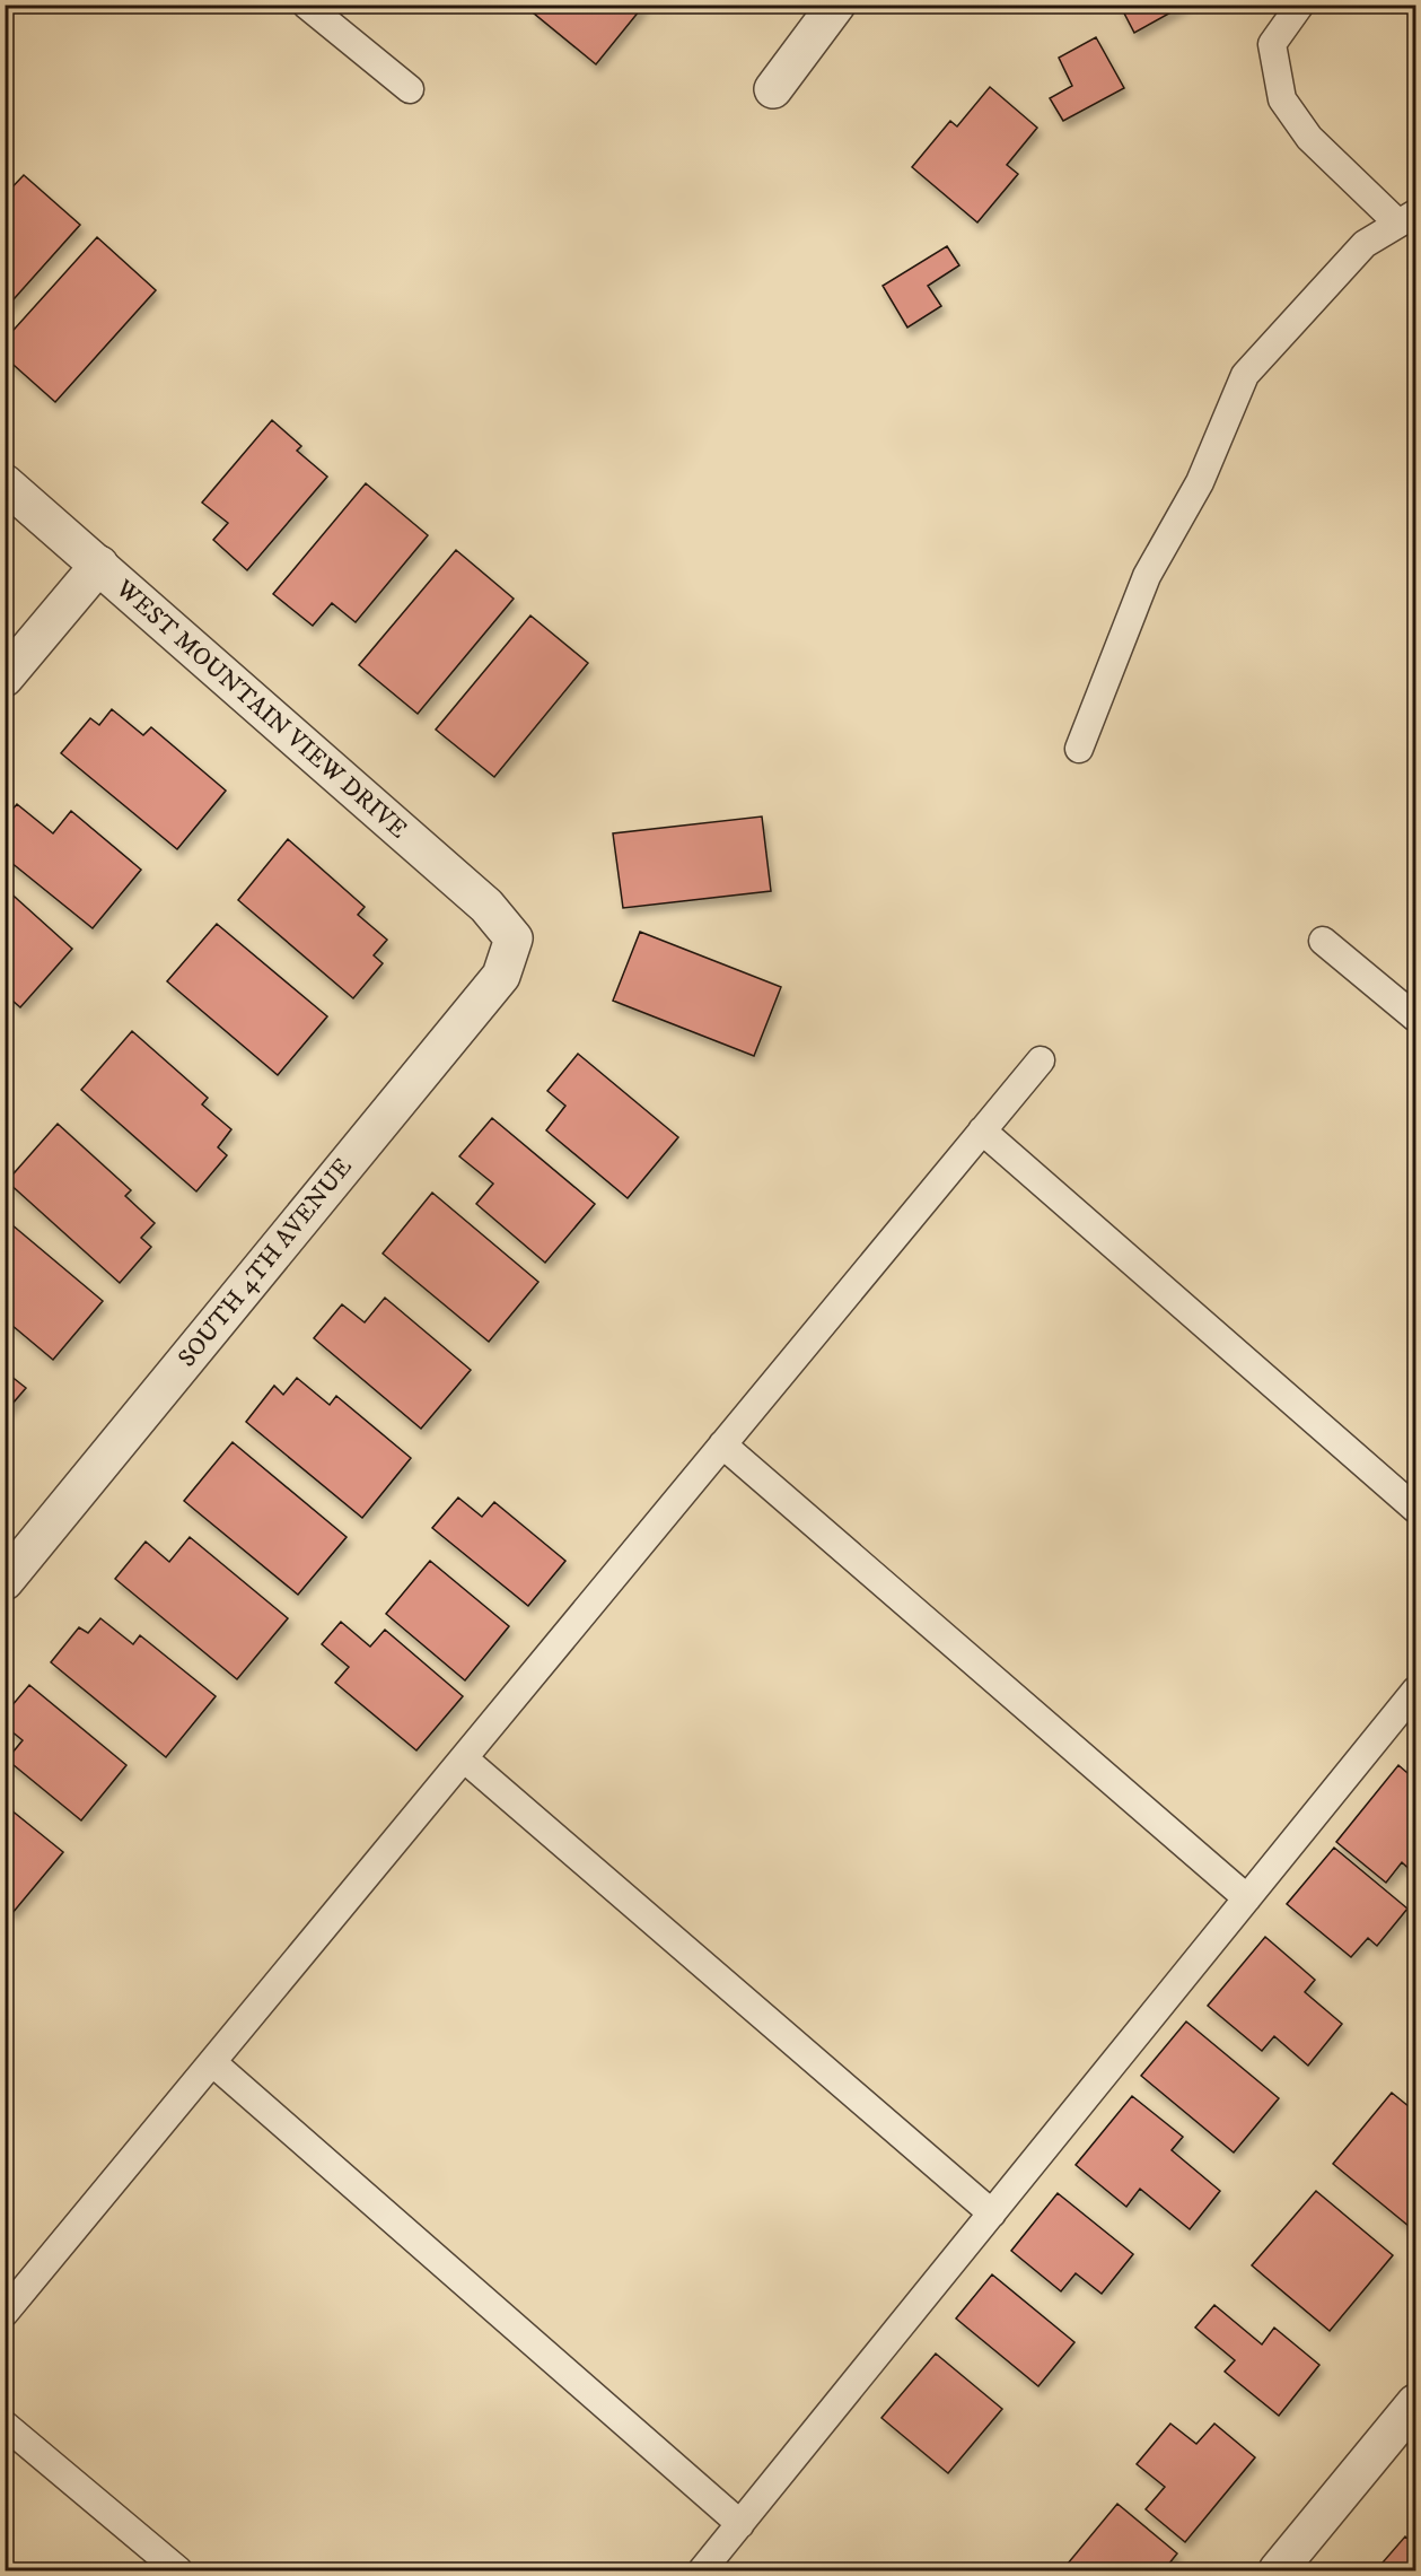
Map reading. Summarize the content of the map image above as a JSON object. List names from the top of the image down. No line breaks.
{"streets":{"street":["WEST MOUNTAIN VIEW DRIVE","SOUTH 4TH AVENUE"]},"crossings":[["WEST MOUNTAIN VIEW DRIVE","SOUTH 4TH AVENUE"]]}
